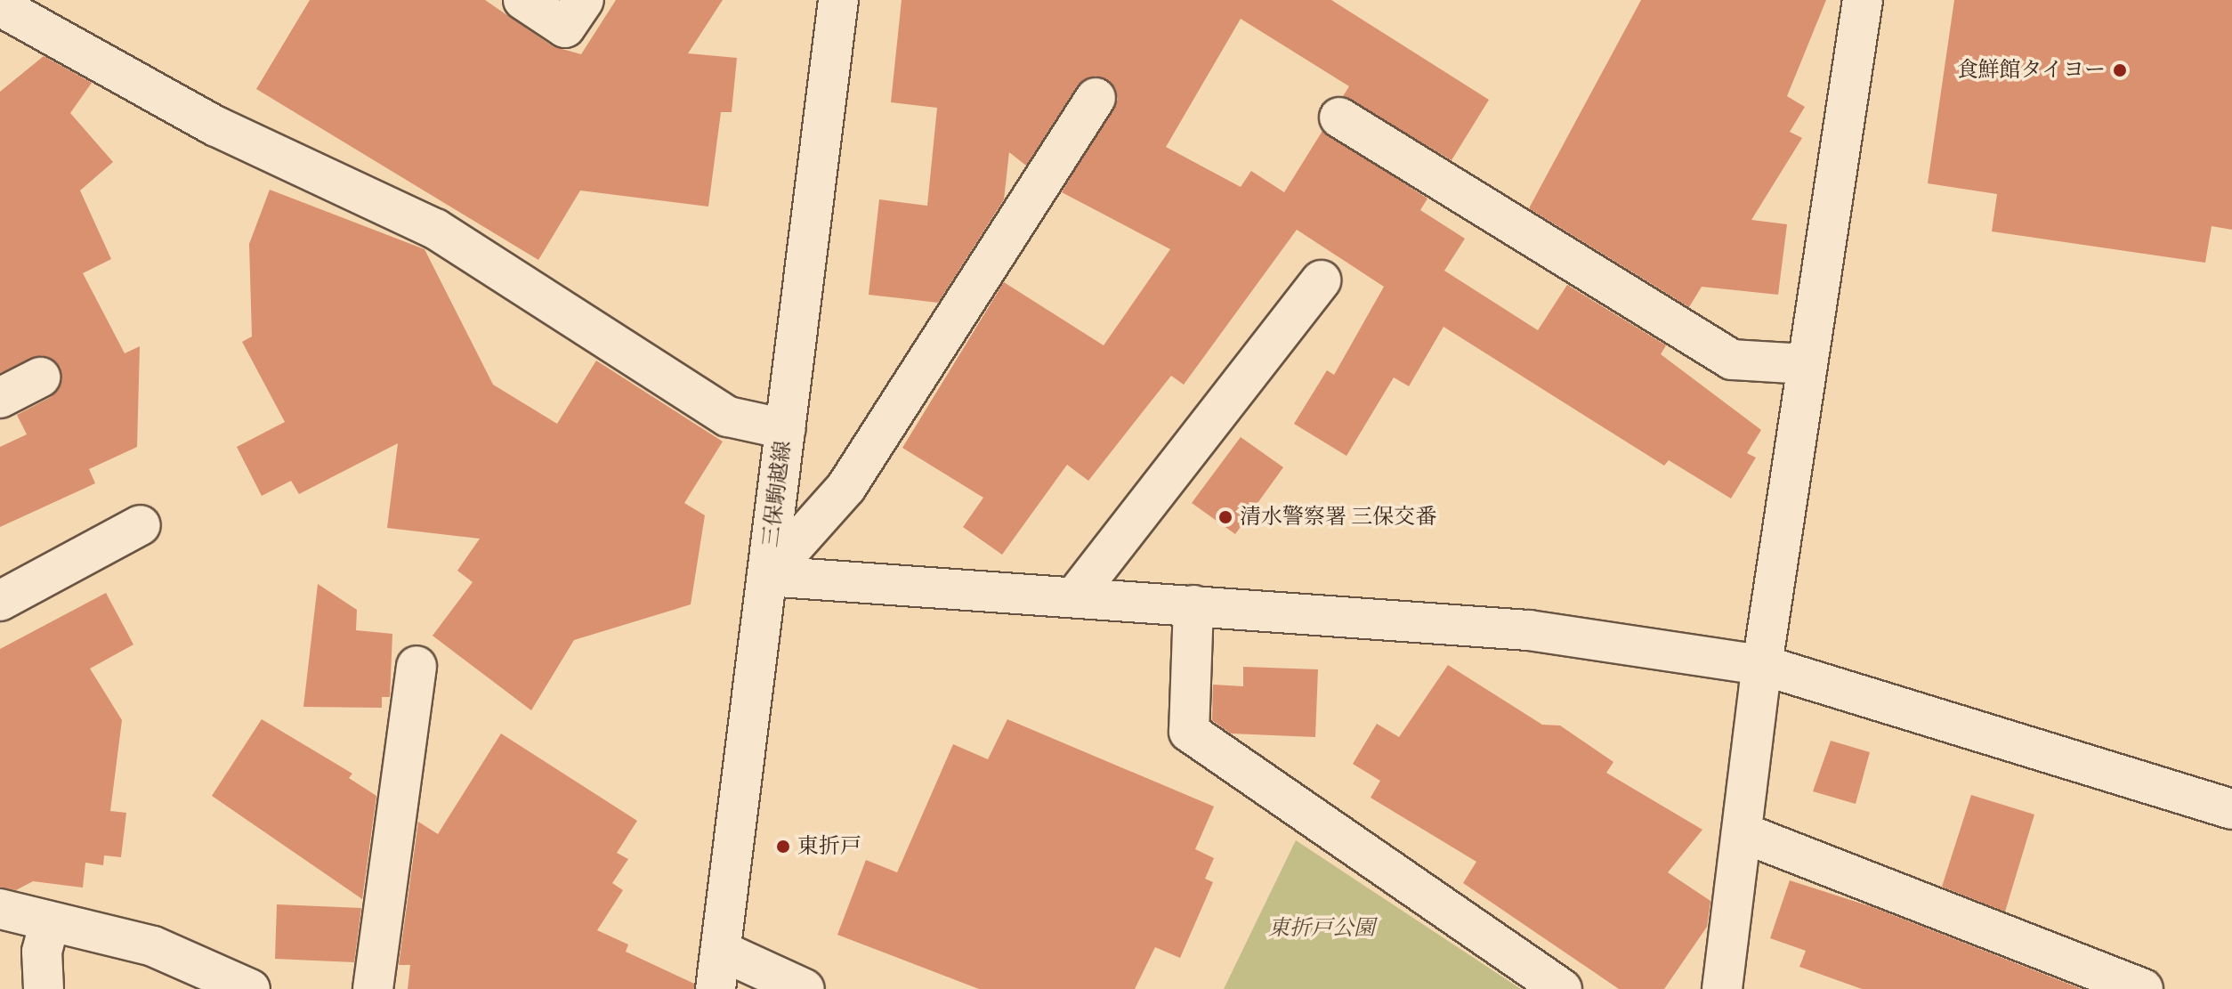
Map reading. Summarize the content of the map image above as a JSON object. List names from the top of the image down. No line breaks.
{"streets":{"street":["三保駒越線"]},"parks":["東折戸公園"],"places":["食鮮館タイヨー","清水警察署 三保交番","東折戸"]}
